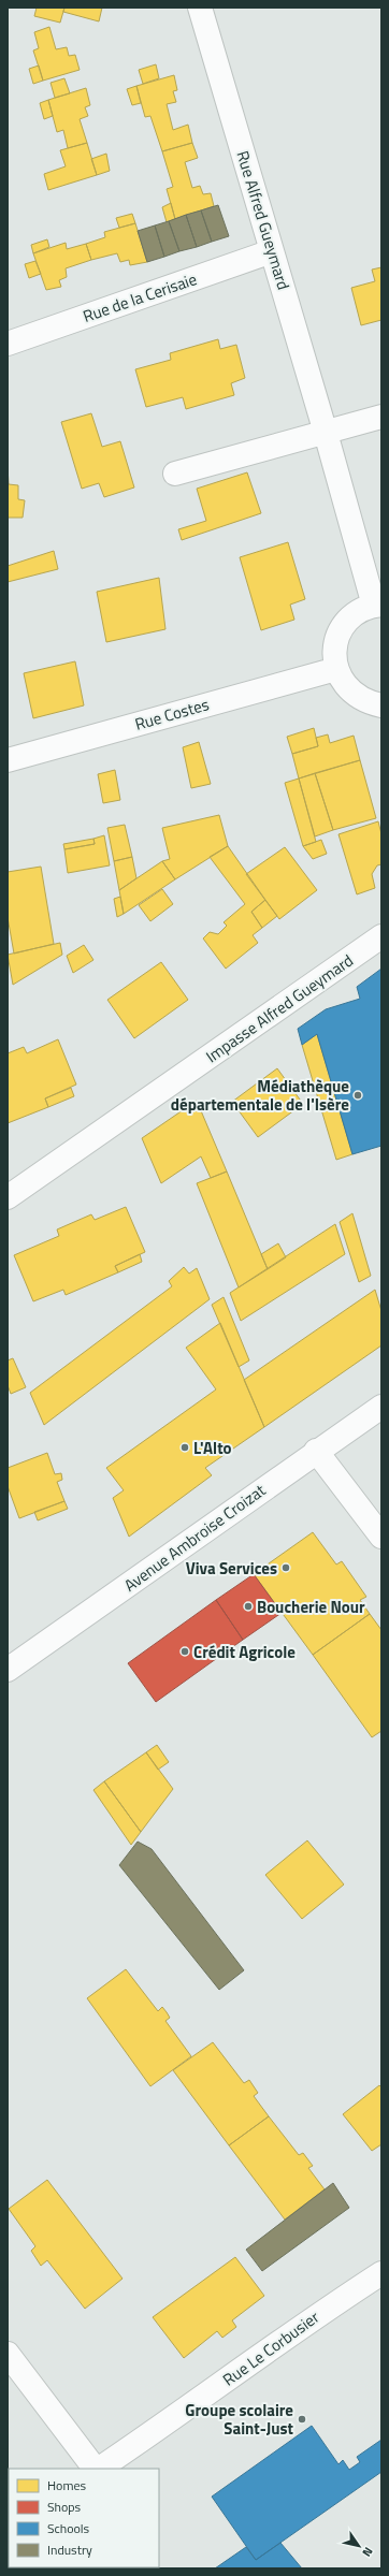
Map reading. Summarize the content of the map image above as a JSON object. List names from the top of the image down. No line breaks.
{"streets":{"street":["Rue Alfred Gueymard","Rue de la Cerisaie","Rue Costes","Impasse Alfred Gueymard","Avenue Ambroise Croizat","Rue Le Corbusier"]},"crossings":[["Rue Alfred Gueymard","Rue de la Cerisaie"]],"places":["Médiathèque départementale de l'Isère","L'Alto","Viva Services","Boucherie Nour","Crédit Agricole","Groupe scolaire Saint-Just"],"legend":["Homes","Shops","Schools","Industry"],"north":"bottom right"}
